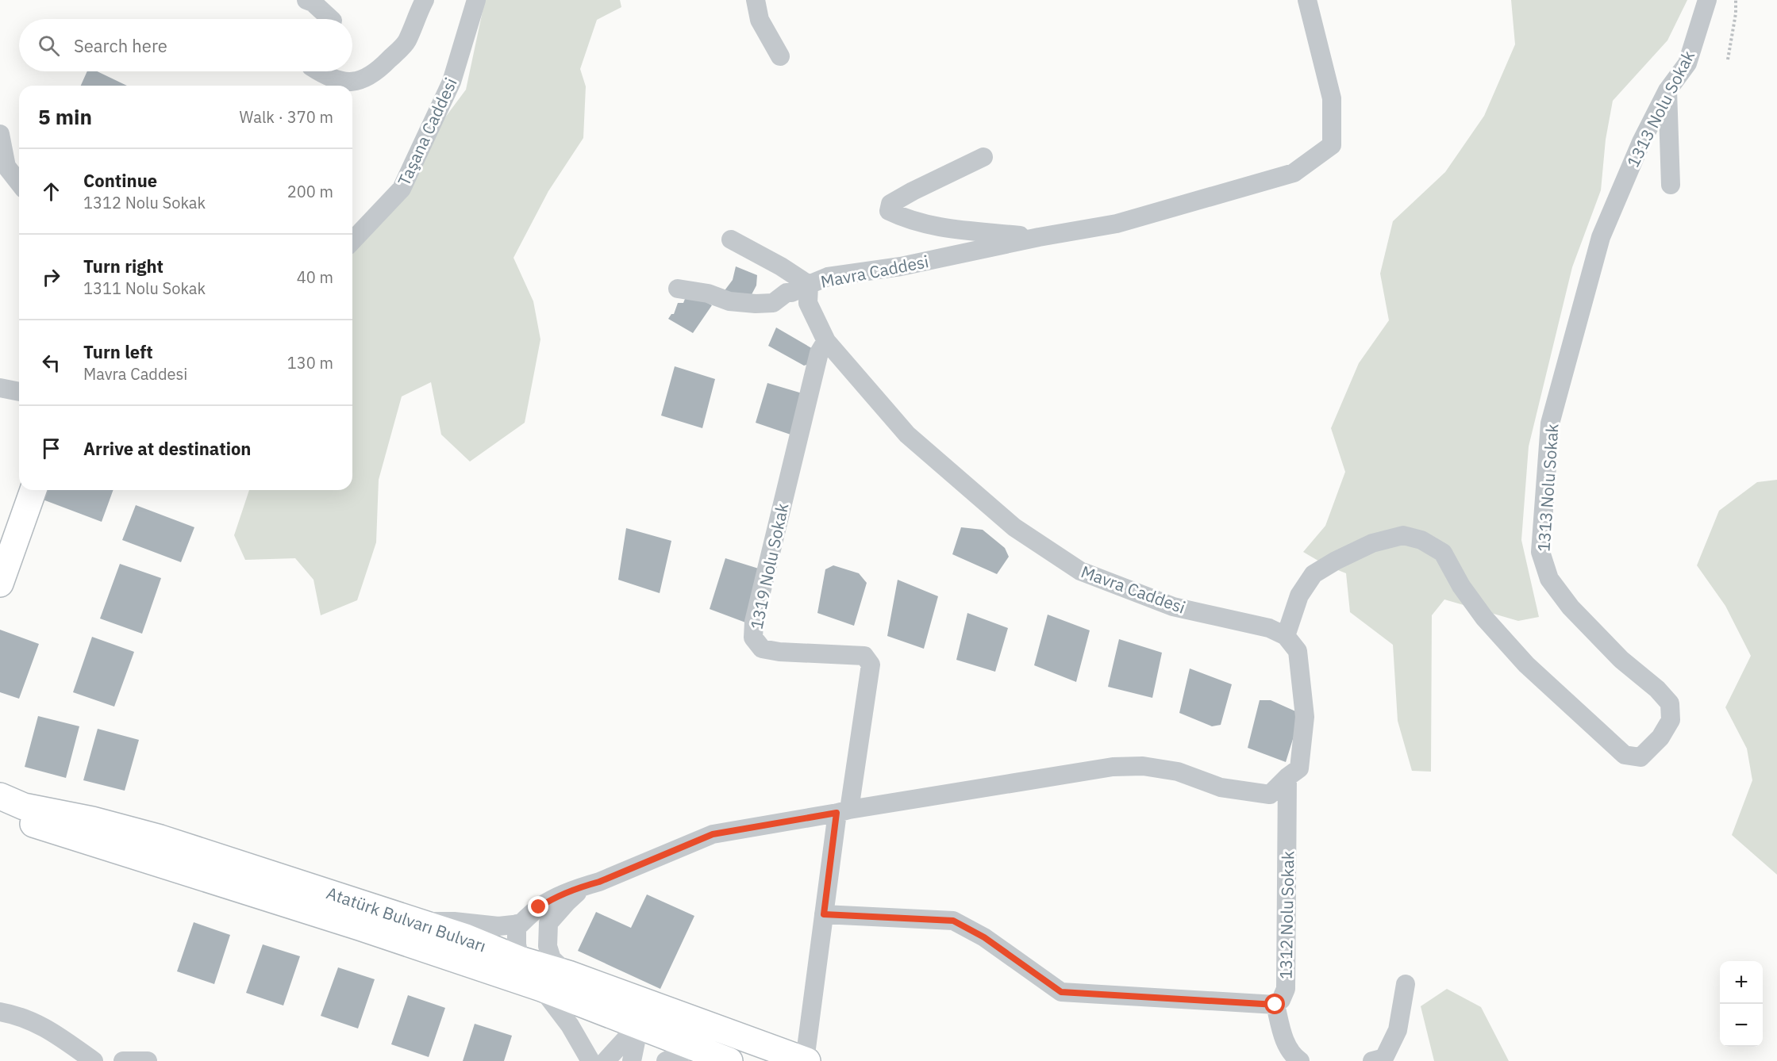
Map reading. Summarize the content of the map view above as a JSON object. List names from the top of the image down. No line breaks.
{"streets":{"street":["1313 Nolu Sokak","Taşana Caddesi","Mavra Caddesi","1319 Nolu Sokak","1312 Nolu Sokak","Atatürk Bulvarı Bulvarı"]},"crossings":[["1313 Nolu Sokak","Mavra Caddesi"],["Mavra Caddesi","1319 Nolu Sokak"]],"page":{"search":"Search here","heading":["5 min","Walk · 370 m"],"list":[["Continue","1312 Nolu Sokak","200 m"],["Turn right","1311 Nolu Sokak","40 m"],["Turn left","Mavra Caddesi","130 m"],"Arrive at destination"],"map_buttons":["+","−"]}}
